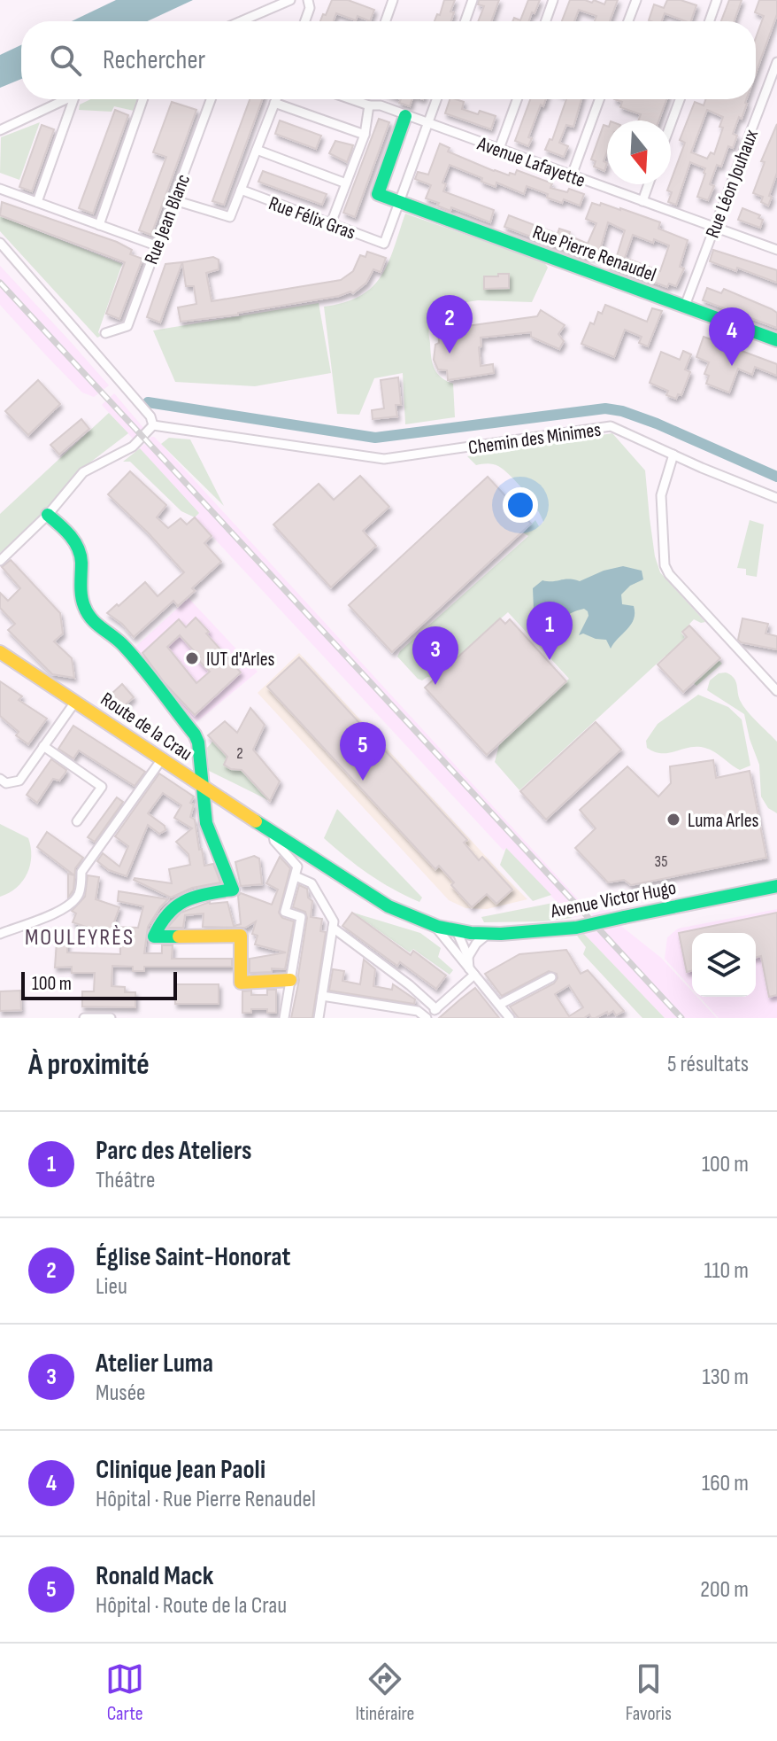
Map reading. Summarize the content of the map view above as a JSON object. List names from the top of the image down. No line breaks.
{"streets":{"street":["Avenue Lafayette","Rue Léon Jouhaux","Rue Félix Gras","Rue Jean Blanc","Rue Pierre Renaudel","Chemin des Minimes","Route de la Crau","Avenue Victor Hugo"]},"crossings":[["Avenue Lafayette","Rue Léon Jouhaux"],["Rue Léon Jouhaux","Rue Pierre Renaudel"],["Rue Félix Gras","Rue Pierre Renaudel"],["Route de la Crau","Avenue Victor Hugo"]],"districts":["MOULEYRÈS"],"places":["IUT d'Arles","Luma Arles"],"house_numbers":["2","35"],"scale_bar":"100 m","north":"bottom","page":{"search":"Rechercher","pins":["2","4","1","3","5"],"scale":"100 m","heading":["À proximité","5 résultats"],"list":[{"mark":"1","name":"Parc des Ateliers","note":"Théâtre","value":"100 m"},{"mark":"2","name":"Église Saint-Honorat","note":"Lieu","value":"110 m"},{"mark":"3","name":"Atelier Luma","note":"Musée","value":"130 m"},{"mark":"4","name":"Clinique Jean Paoli","note":"Hôpital · Rue Pierre Renaudel","value":"160 m"},{"mark":"5","name":"Ronald Mack","note":"Hôpital · Route de la Crau","value":"200 m"}],"nav":["Carte","Itinéraire","Favoris"]}}
